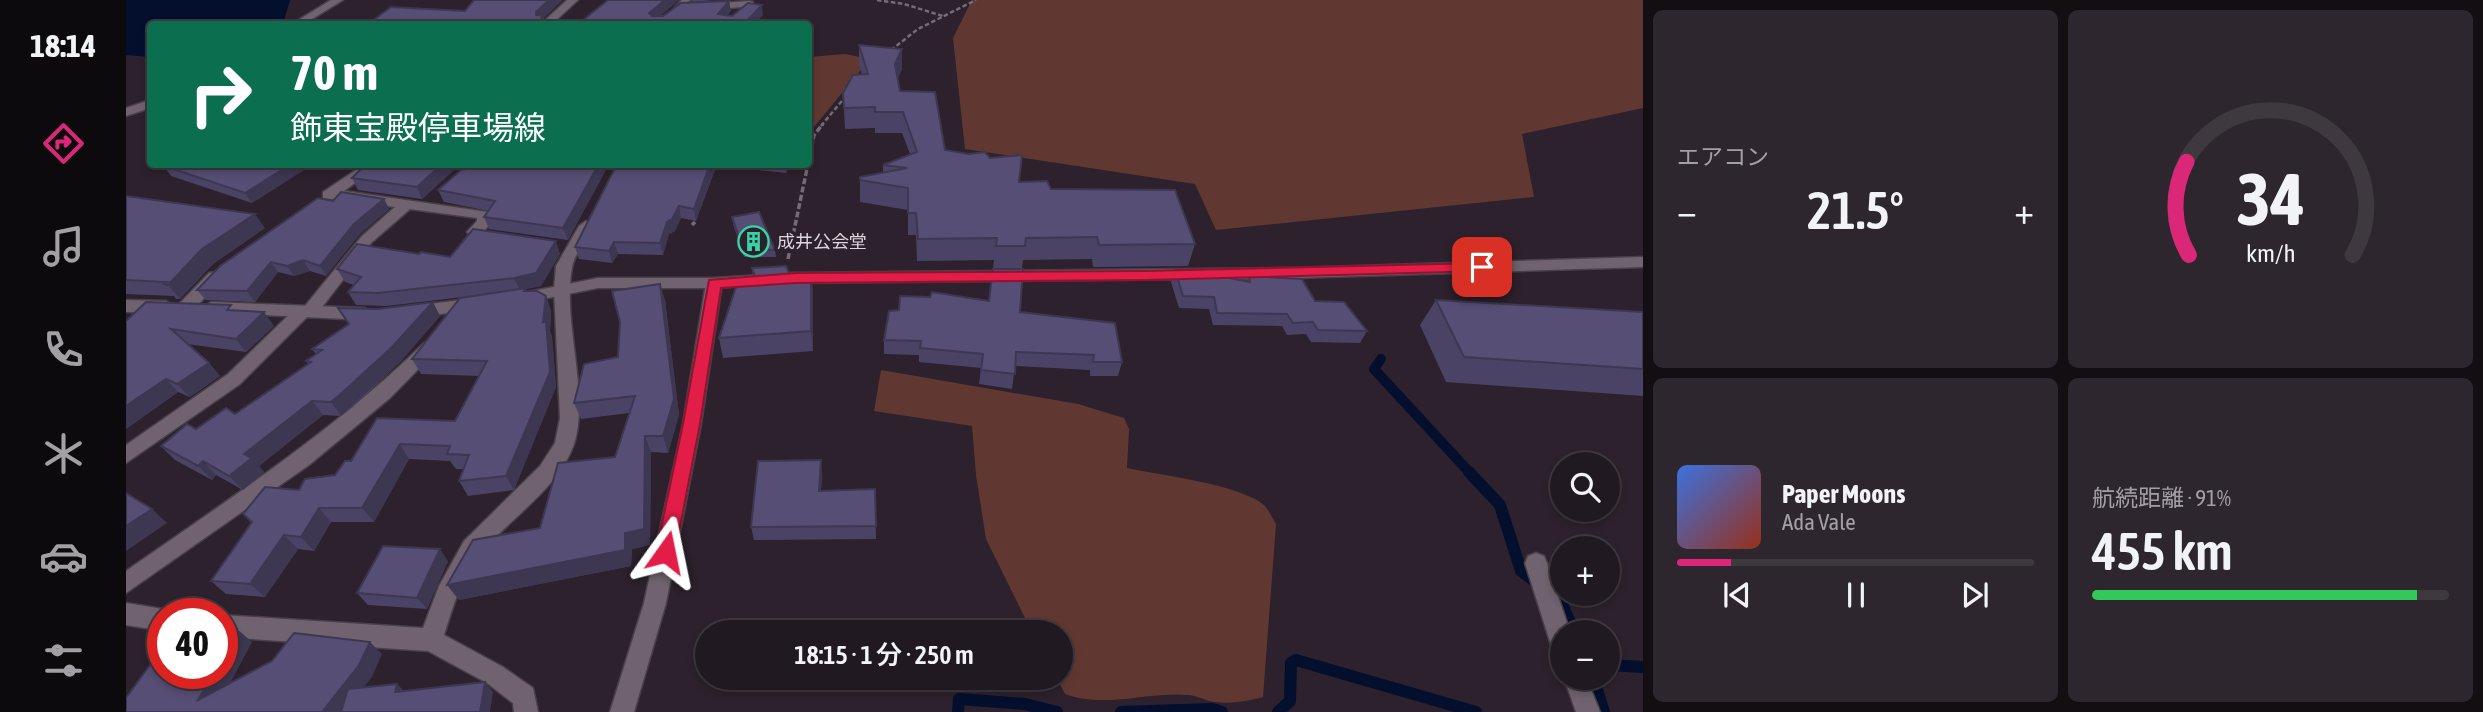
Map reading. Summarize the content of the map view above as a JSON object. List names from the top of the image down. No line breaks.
{"places":{"building":["成井公会堂"]},"page":{"tabs":"18:14","tile":["エアコン",["航続距離 · 91%","455 km"]],"turn":["70 m","飾東宝殿停車場線"],"heat":["−","21.5°","+"],"map_buttons":["+","−"],"song":["Paper Moons","Ada Vale"],"limit":"40","trip":"18:15 · 1 分 · 250 m","gauge":["34","km/h"]}}
